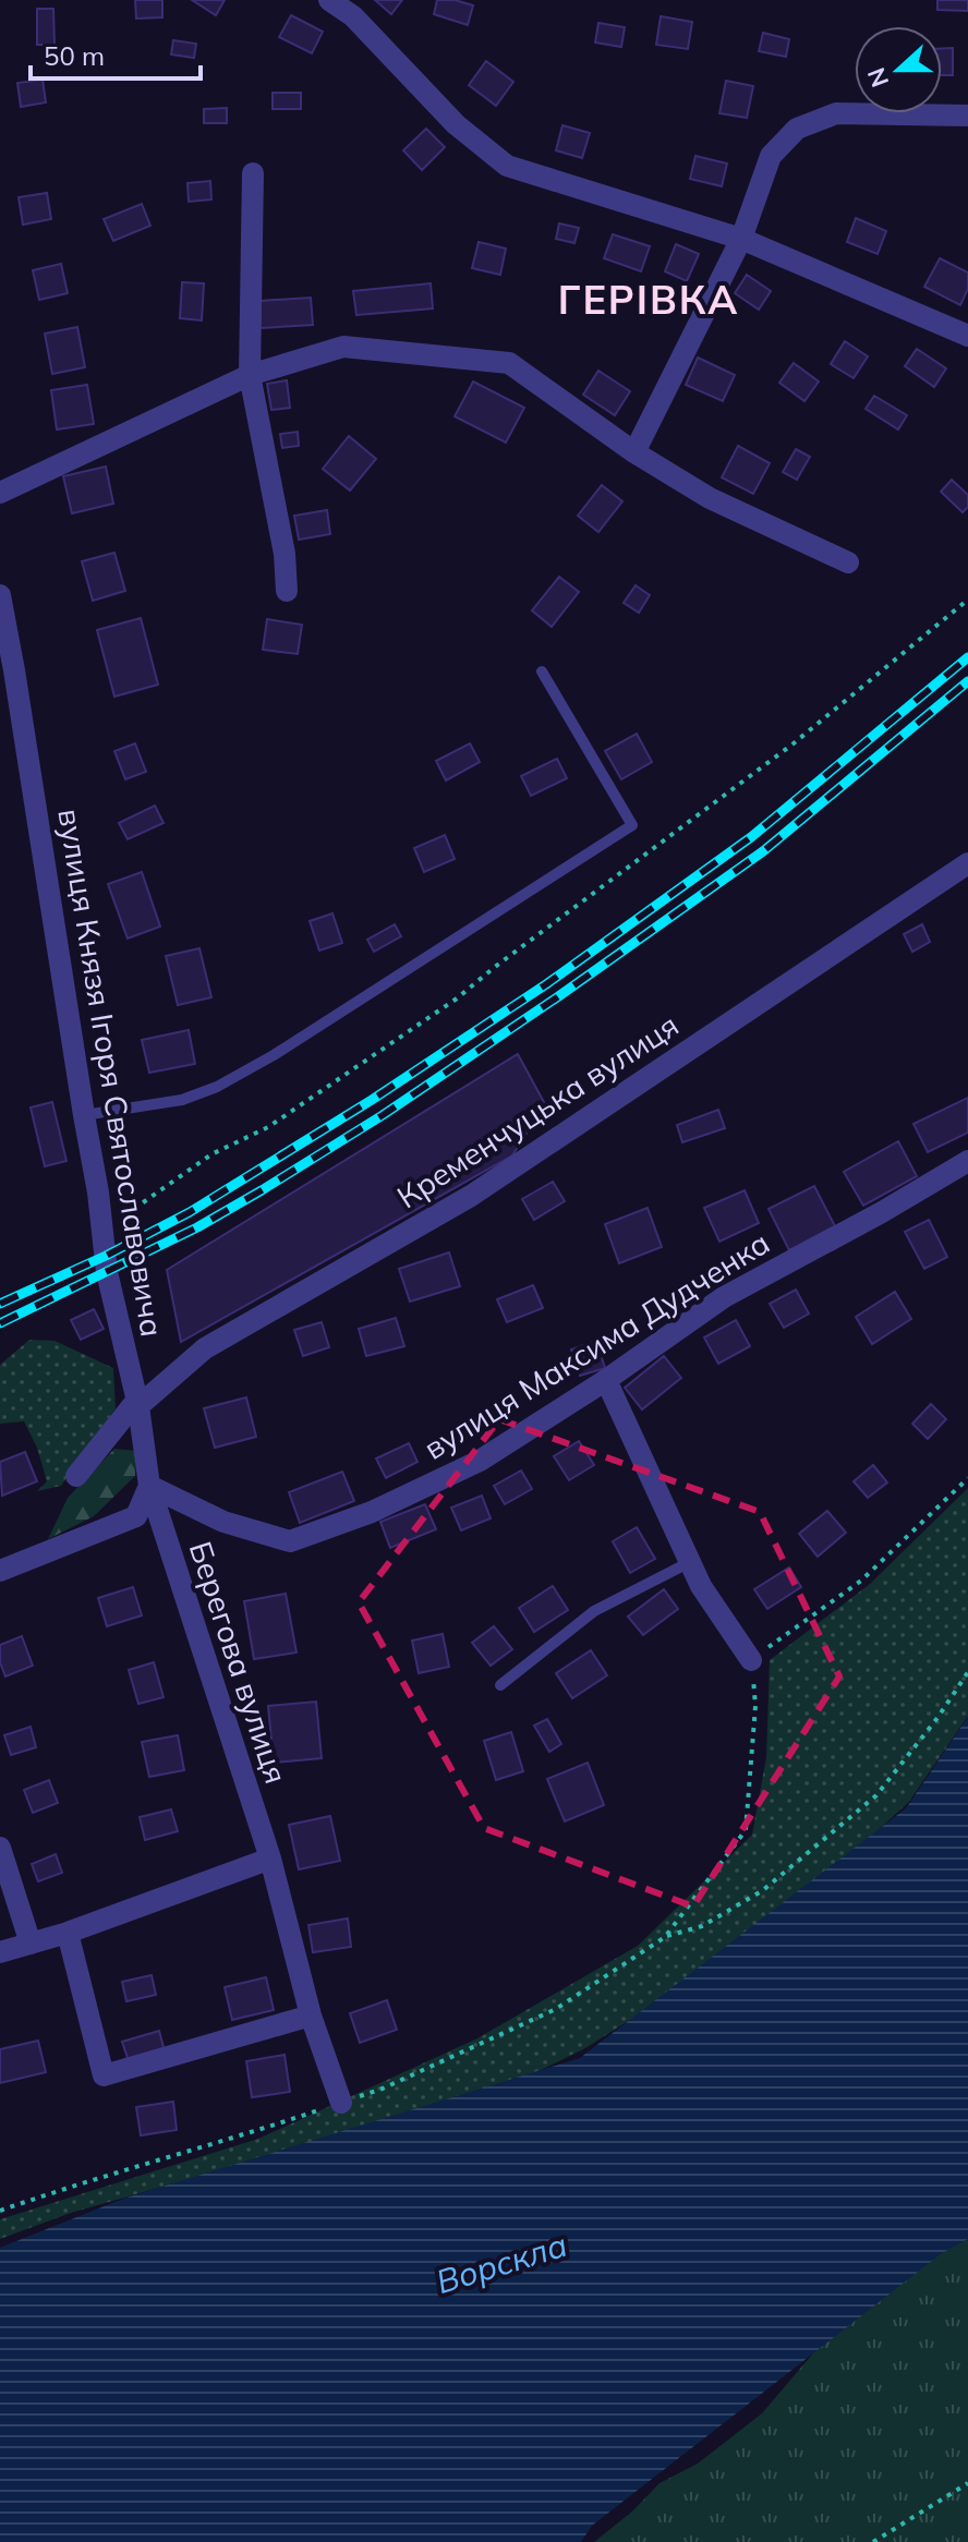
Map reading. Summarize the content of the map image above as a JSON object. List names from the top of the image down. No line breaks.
{"streets":{"street":["вулиця Князя Ігоря Святославовича","Кременчуцька вулиця","вулиця Максима Дудченка","Берегова вулиця"]},"crossings":[["вулиця Князя Ігоря Святославовича","Кременчуцька вулиця"],["вулиця Князя Ігоря Святославовича","вулиця Максима Дудченка"],["вулиця Князя Ігоря Святославовича","Берегова вулиця"],["вулиця Максима Дудченка","Берегова вулиця"]],"districts":["ГЕРІВКА"],"water":["Ворскла"],"scale_bar":"50 m","north":"left"}
